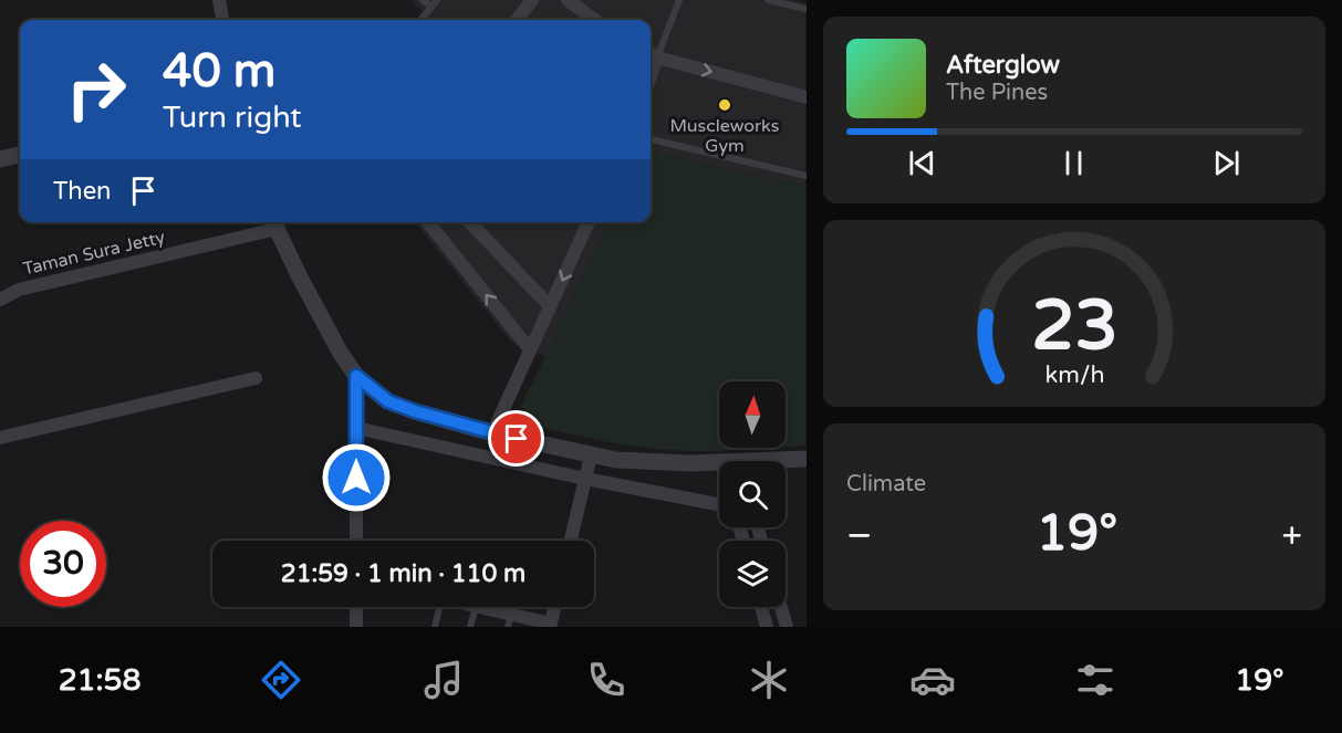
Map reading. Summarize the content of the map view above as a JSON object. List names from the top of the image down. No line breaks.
{"streets":{"street":["Taman Sura Jetty"]},"places":["Muscleworks Gym"],"north":"top","page":{"turn":["40 m","Turn right"],"song":["Afterglow","The Pines"],"then":"Then","tile":"Climate","heat":["−","19°","+"],"limit":"30","trip":"21:59 · 1 min · 110 m","tabs":["21:58","19°"],"gauge":["23","km/h"]}}
